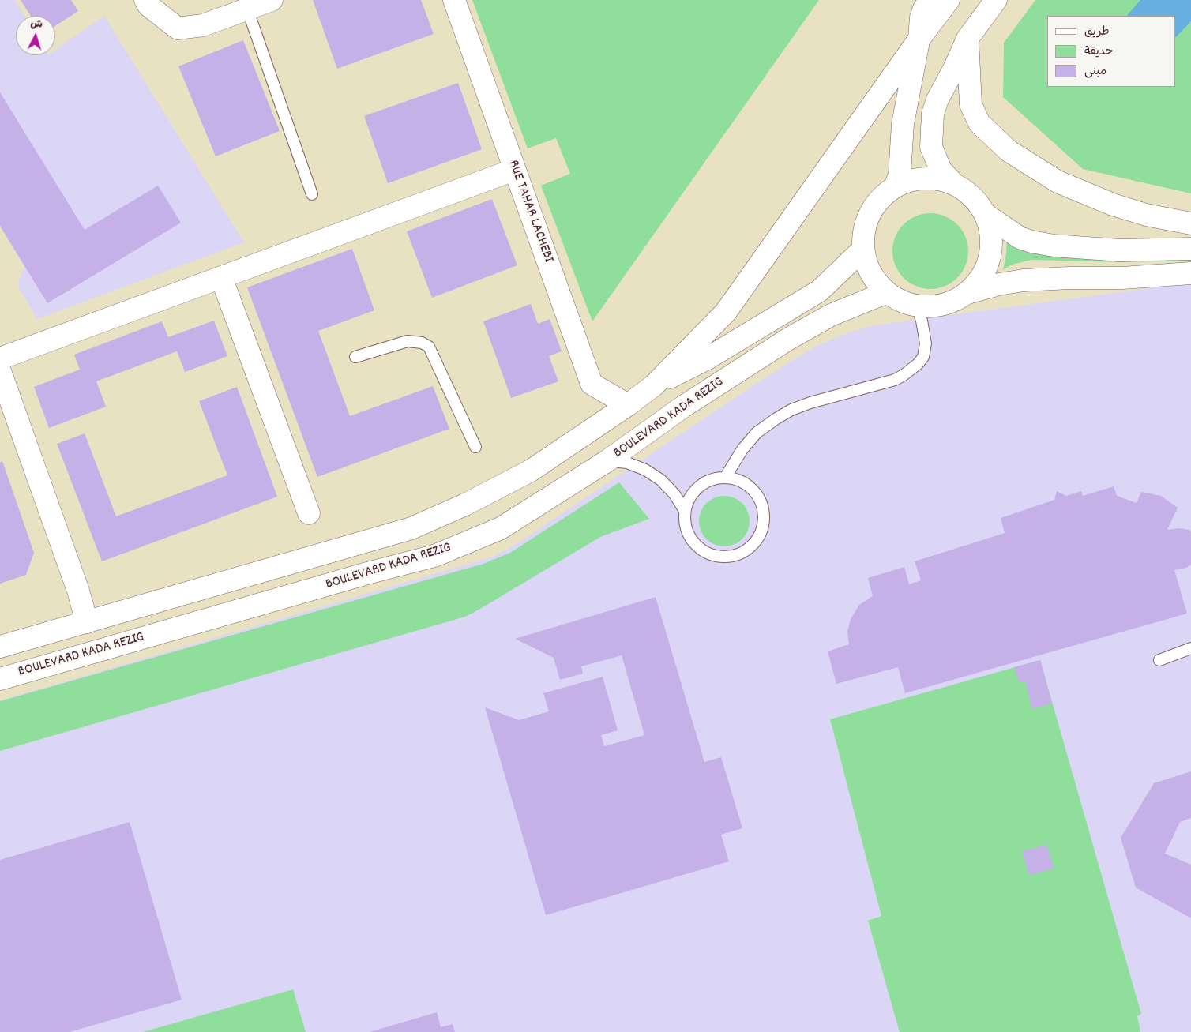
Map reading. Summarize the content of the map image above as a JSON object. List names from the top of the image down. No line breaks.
{"streets":{"main road":["RUE TAHAR LACHEBI","BOULEVARD KADA REZIG"]},"legend":["طريق","حديقة","مبنى"],"north":"top"}
